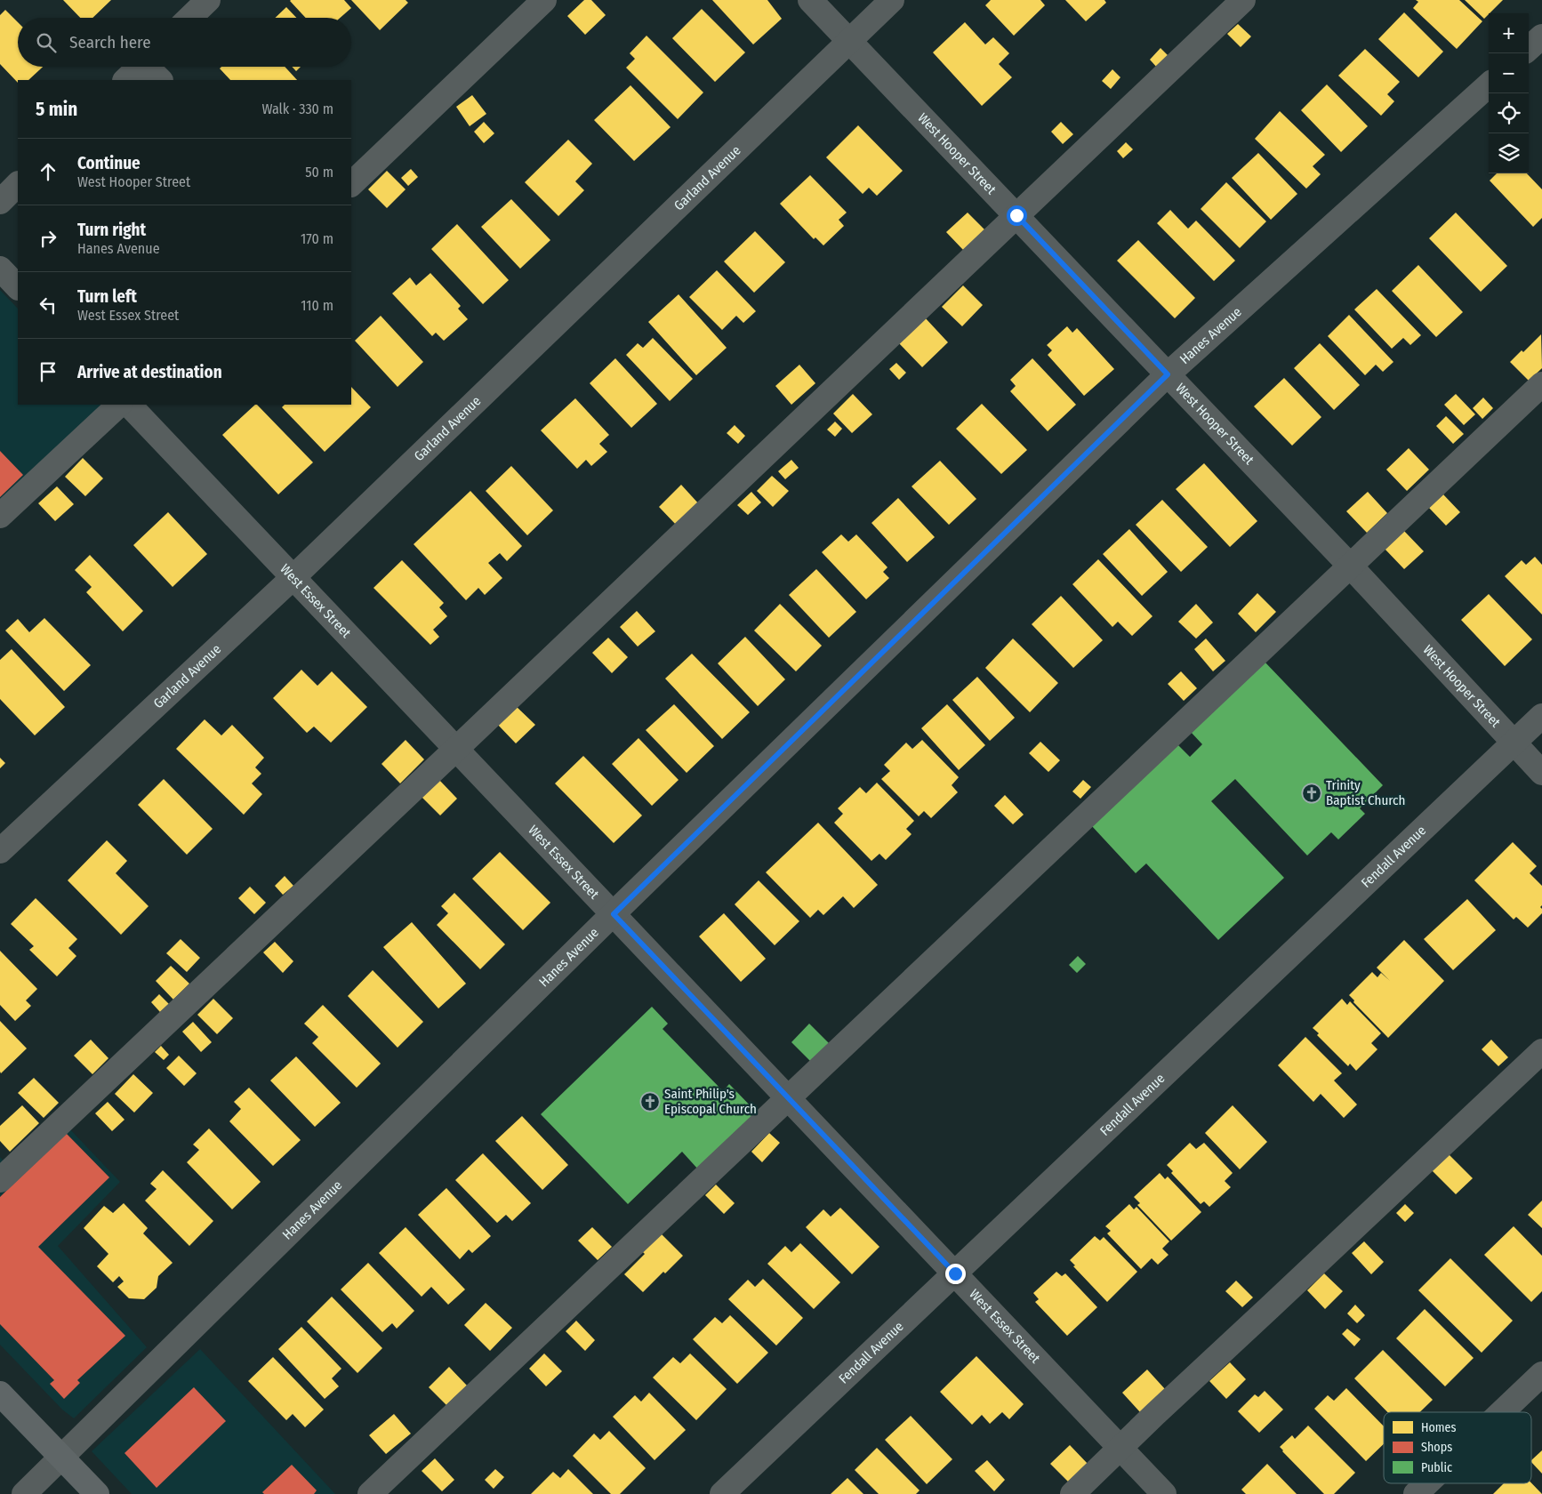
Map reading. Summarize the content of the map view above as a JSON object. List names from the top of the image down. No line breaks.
{"streets":{"street":["West Hooper Street","Garland Avenue","Hanes Avenue","West Essex Street","Fendall Avenue"]},"crossings":[["West Hooper Street","Garland Avenue"],["West Hooper Street","Hanes Avenue"],["West Hooper Street","Fendall Avenue"],["Garland Avenue","West Essex Street"],["Hanes Avenue","West Essex Street"],["West Essex Street","Fendall Avenue"]],"places":{"church":["Trinity Baptist Church","Saint Philip's Episcopal Church"]},"legend":["Homes","Shops","Public"],"page":{"map_buttons":["+","−"],"search":"Search here","heading":["5 min","Walk · 330 m"],"list":[["Continue","West Hooper Street","50 m"],["Turn right","Hanes Avenue","170 m"],["Turn left","West Essex Street","110 m"],"Arrive at destination"]}}
